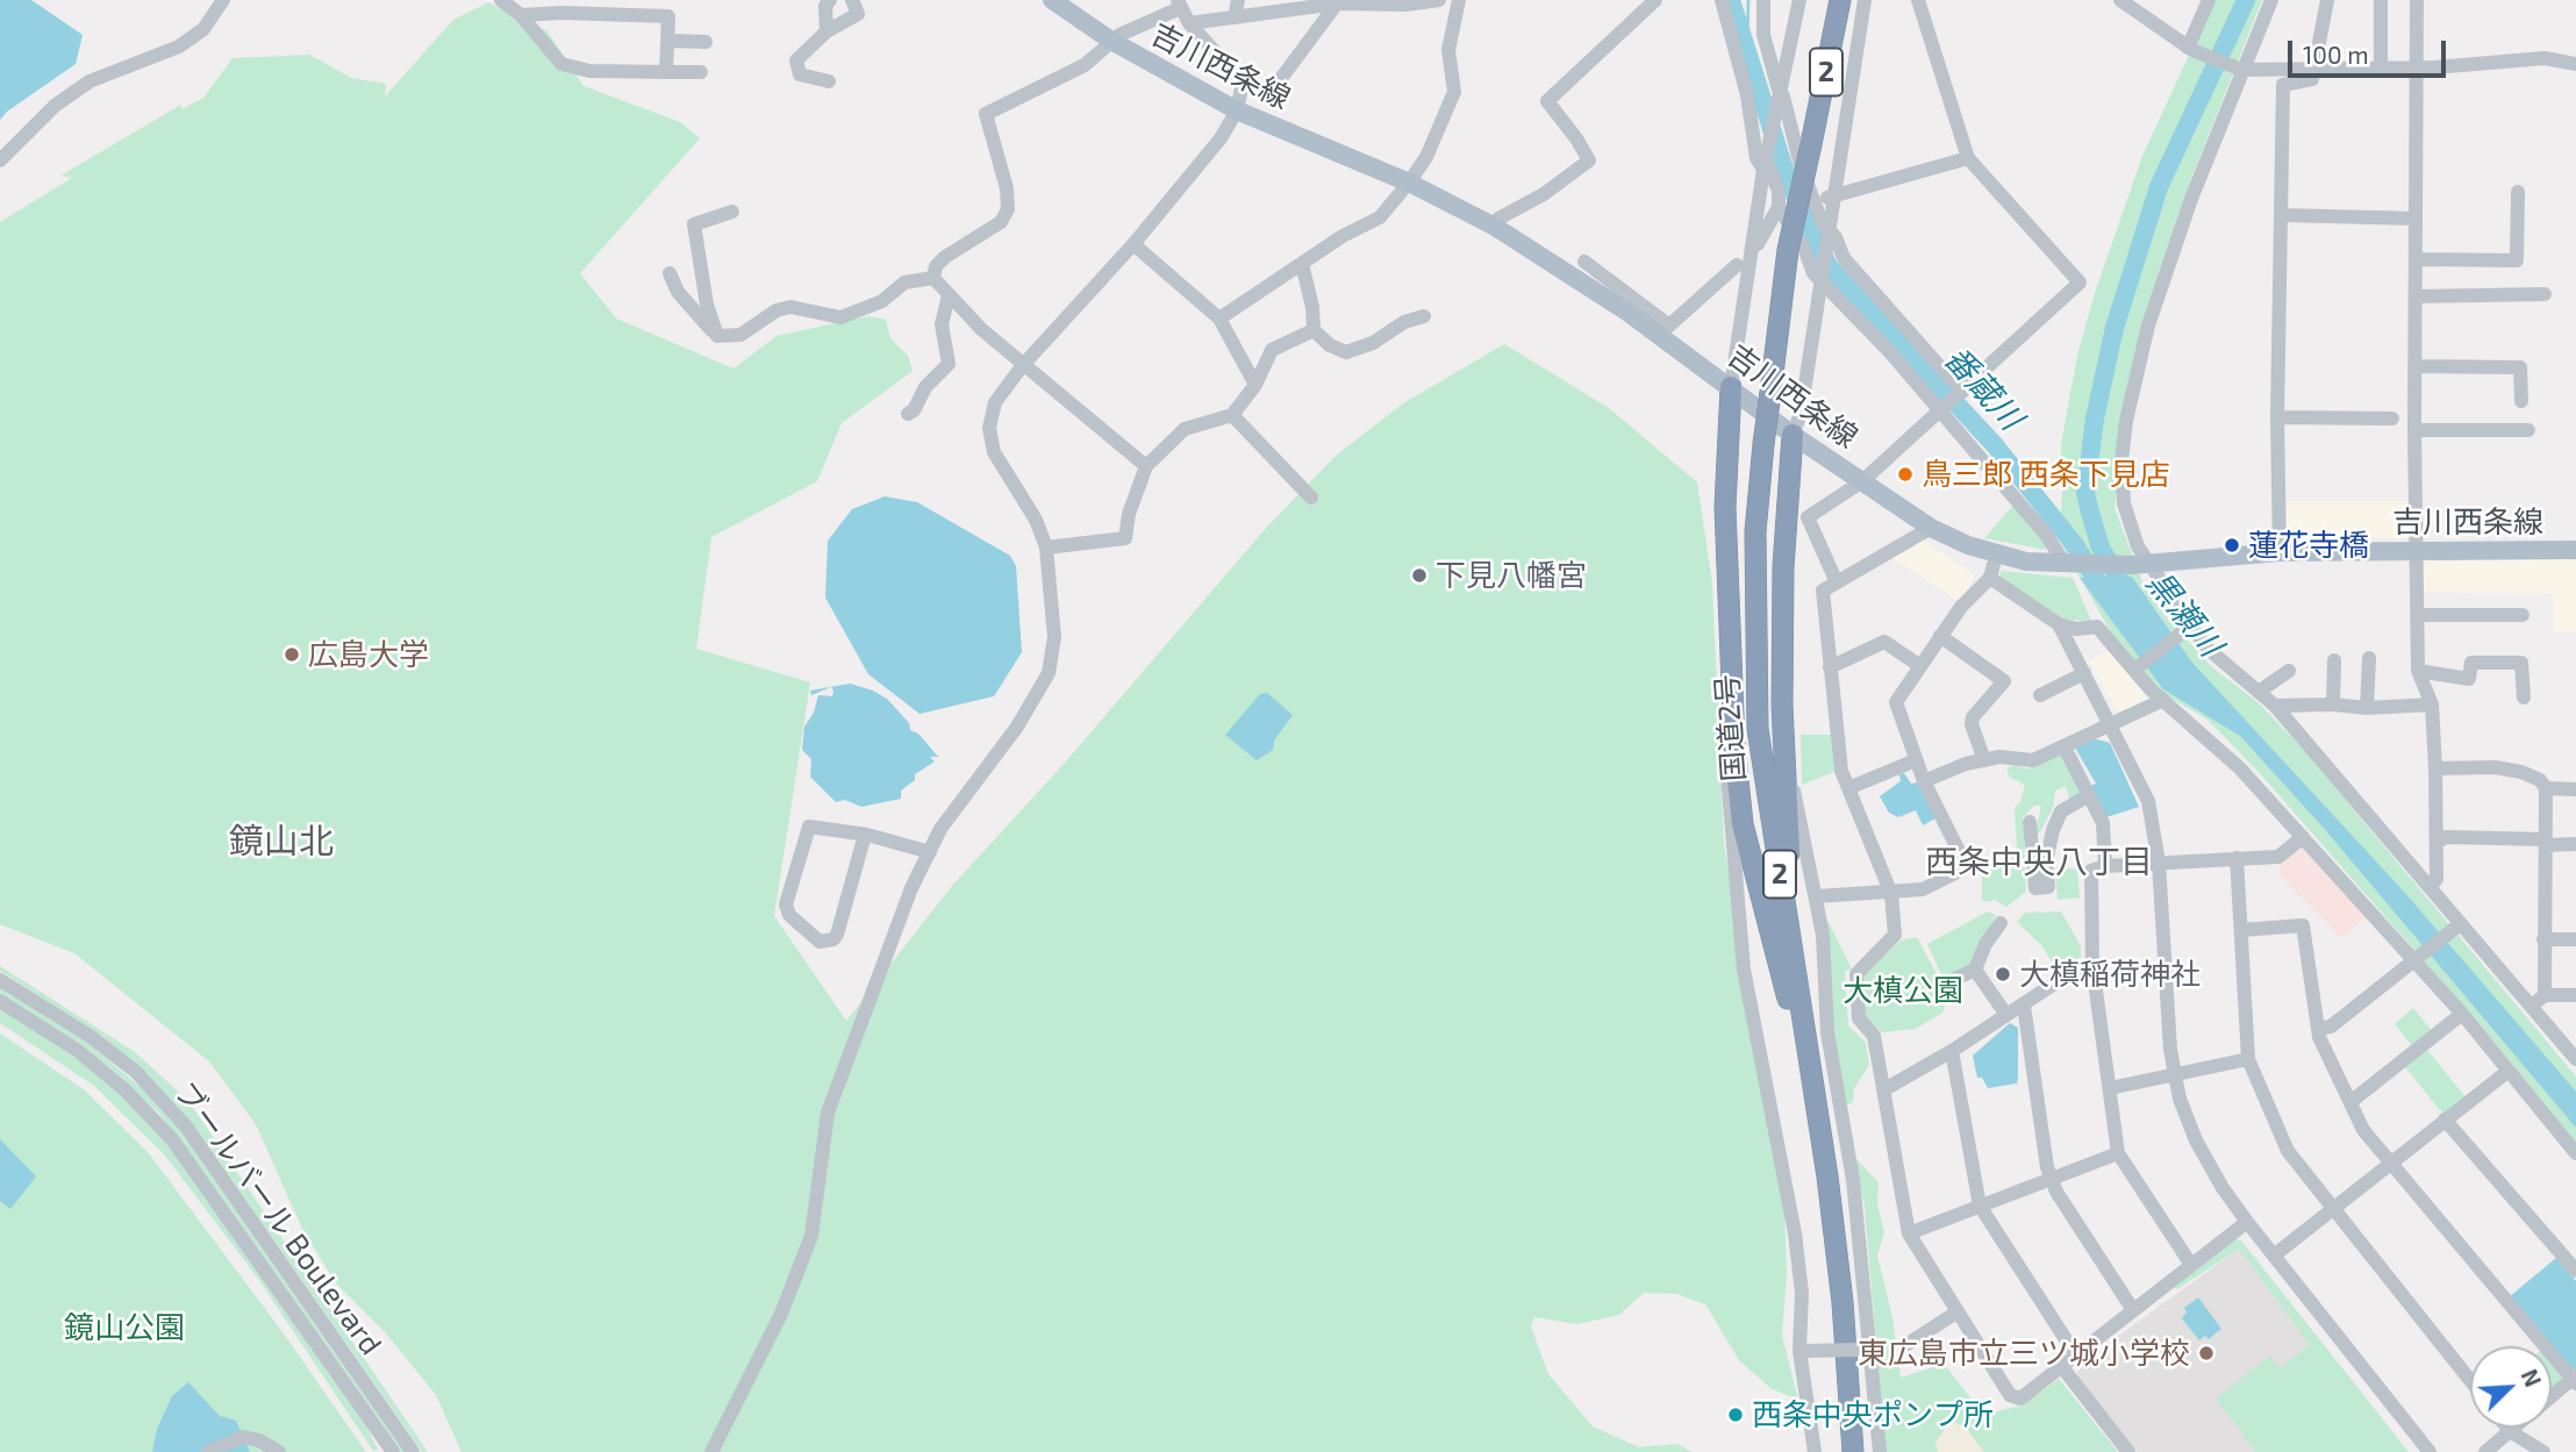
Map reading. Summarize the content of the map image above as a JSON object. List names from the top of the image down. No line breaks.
{"streets":{"highway":["2","国道2号"],"main road":["吉川西条線"],"street":["ブールバール Boulevard"]},"districts":["鏡山北","西条中央八丁目"],"water":["番蔵川","黒瀬川"],"parks":["大槙公園","鏡山公園"],"places":["鳥三郎 西条下見店","蓮花寺橋","下見八幡宮","広島大学","大槙稲荷神社","東広島市立三ツ城小学校","西条中央ポンプ所"],"scale_bar":"100 m","north":"top right"}
